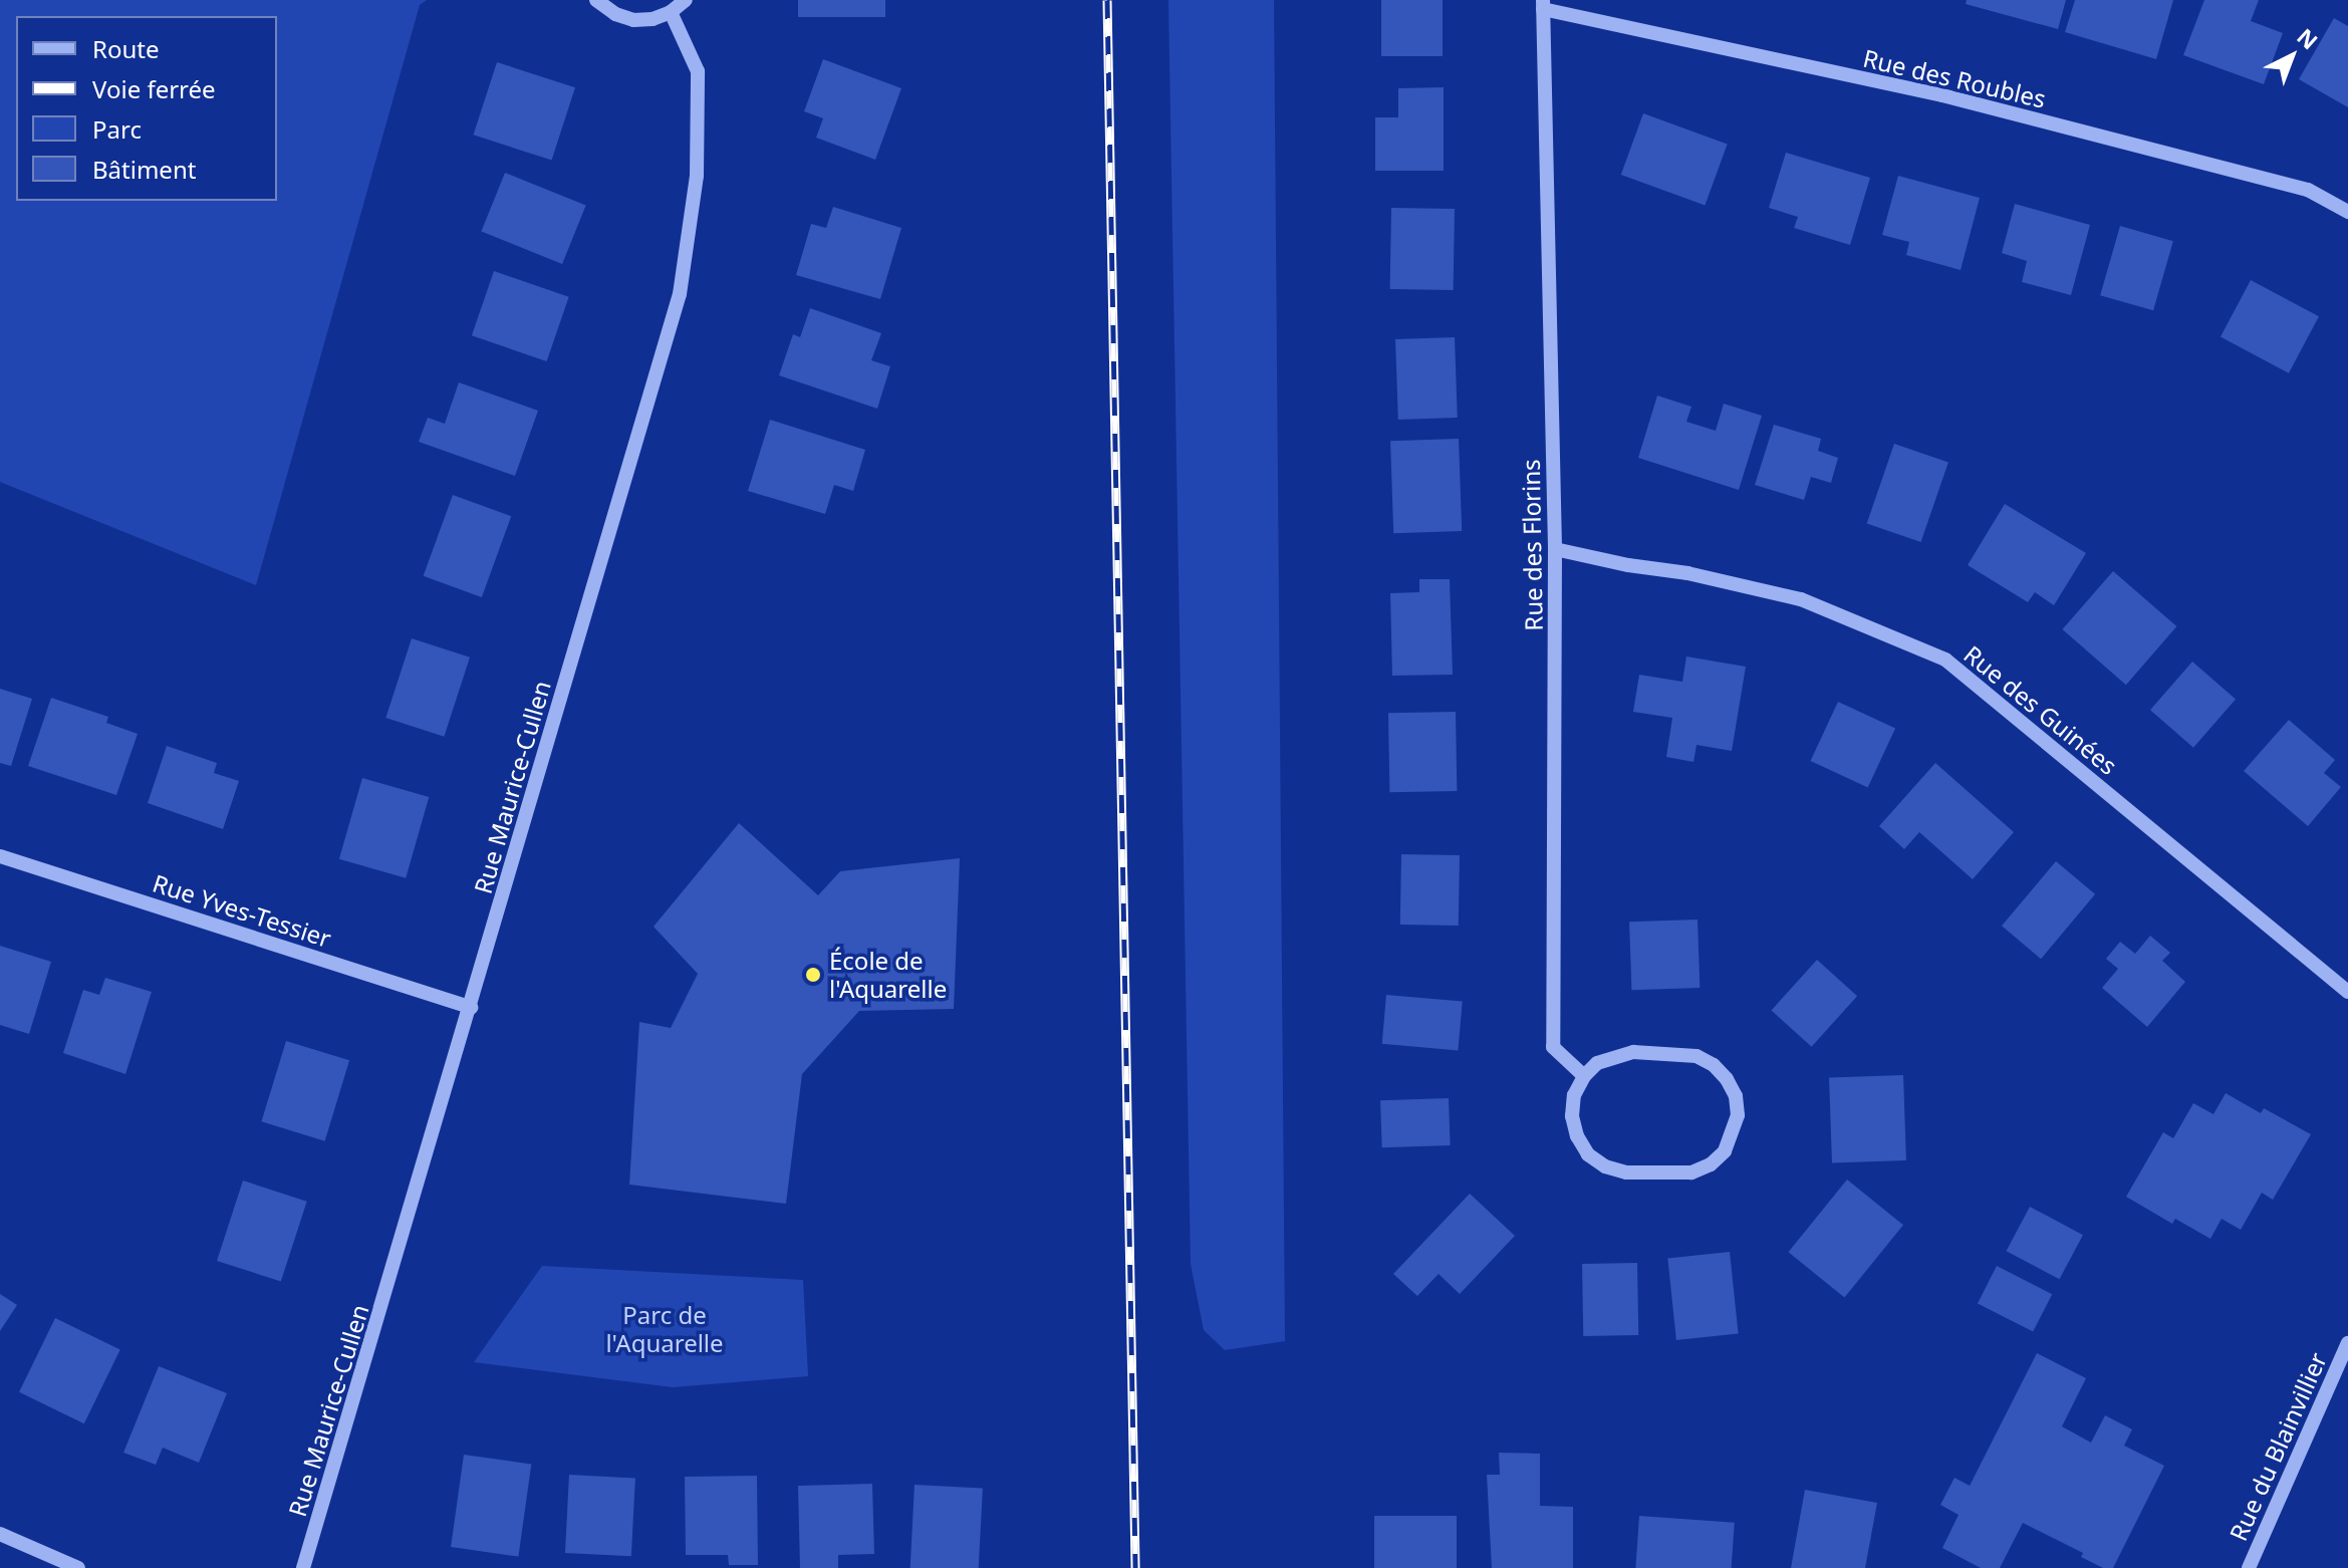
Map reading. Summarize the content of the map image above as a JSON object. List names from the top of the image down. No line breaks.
{"streets":{"street":["Rue des Roubles","Rue des Florins","Rue des Guinées","Rue Maurice-Cullen","Rue Yves-Tessier","Rue du Blainvillier"]},"crossings":[["Rue des Roubles","Rue des Florins"],["Rue des Florins","Rue des Guinées"],["Rue Maurice-Cullen","Rue Yves-Tessier"]],"parks":["Parc de l'Aquarelle"],"places":["École de l'Aquarelle"],"legend":["Route","Voie ferrée","Parc","Bâtiment"],"north":"top right"}
